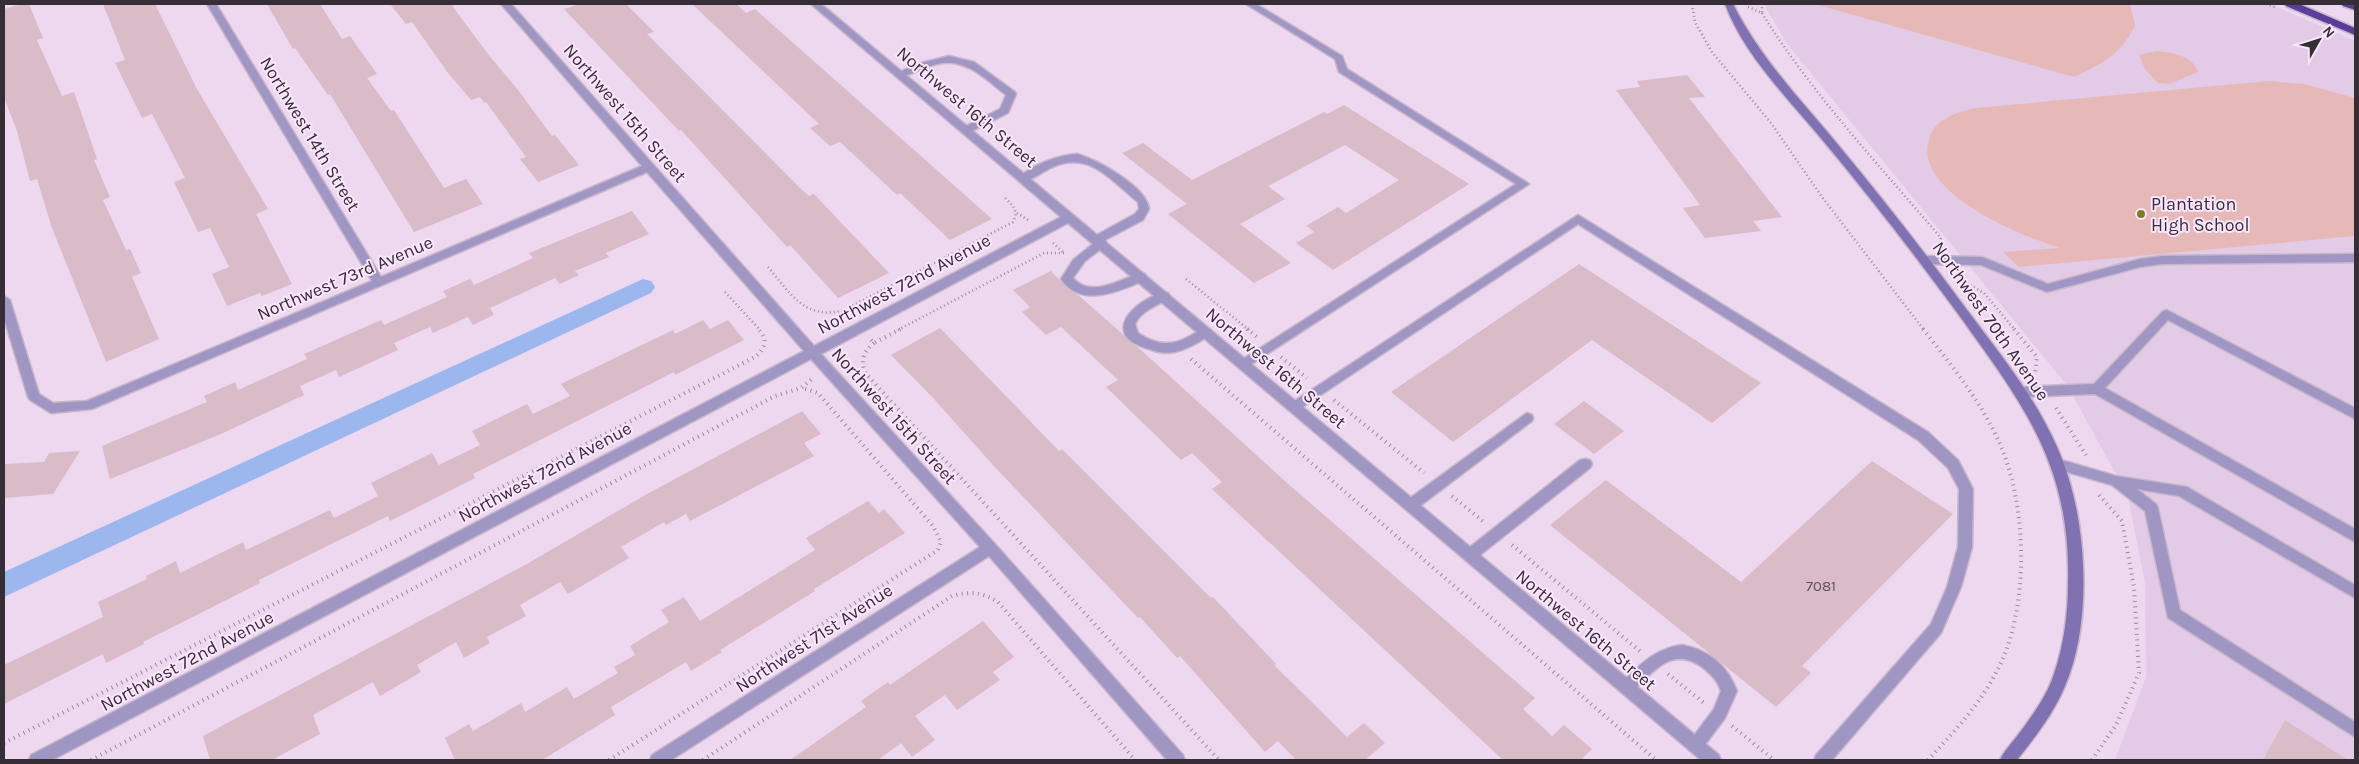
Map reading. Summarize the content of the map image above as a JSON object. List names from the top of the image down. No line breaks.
{"streets":{"street":["Northwest 16th Street","Northwest 15th Street","Northwest 14th Street","Northwest 73rd Avenue","Northwest 72nd Avenue","Northwest 70th Avenue","Northwest 71st Avenue"]},"crossings":[["Northwest 16th Street","Northwest 72nd Avenue"],["Northwest 15th Street","Northwest 73rd Avenue"],["Northwest 15th Street","Northwest 72nd Avenue"],["Northwest 15th Street","Northwest 71st Avenue"],["Northwest 14th Street","Northwest 73rd Avenue"]],"places":["Plantation High School"],"house_numbers":["7081"],"north":"top right"}
